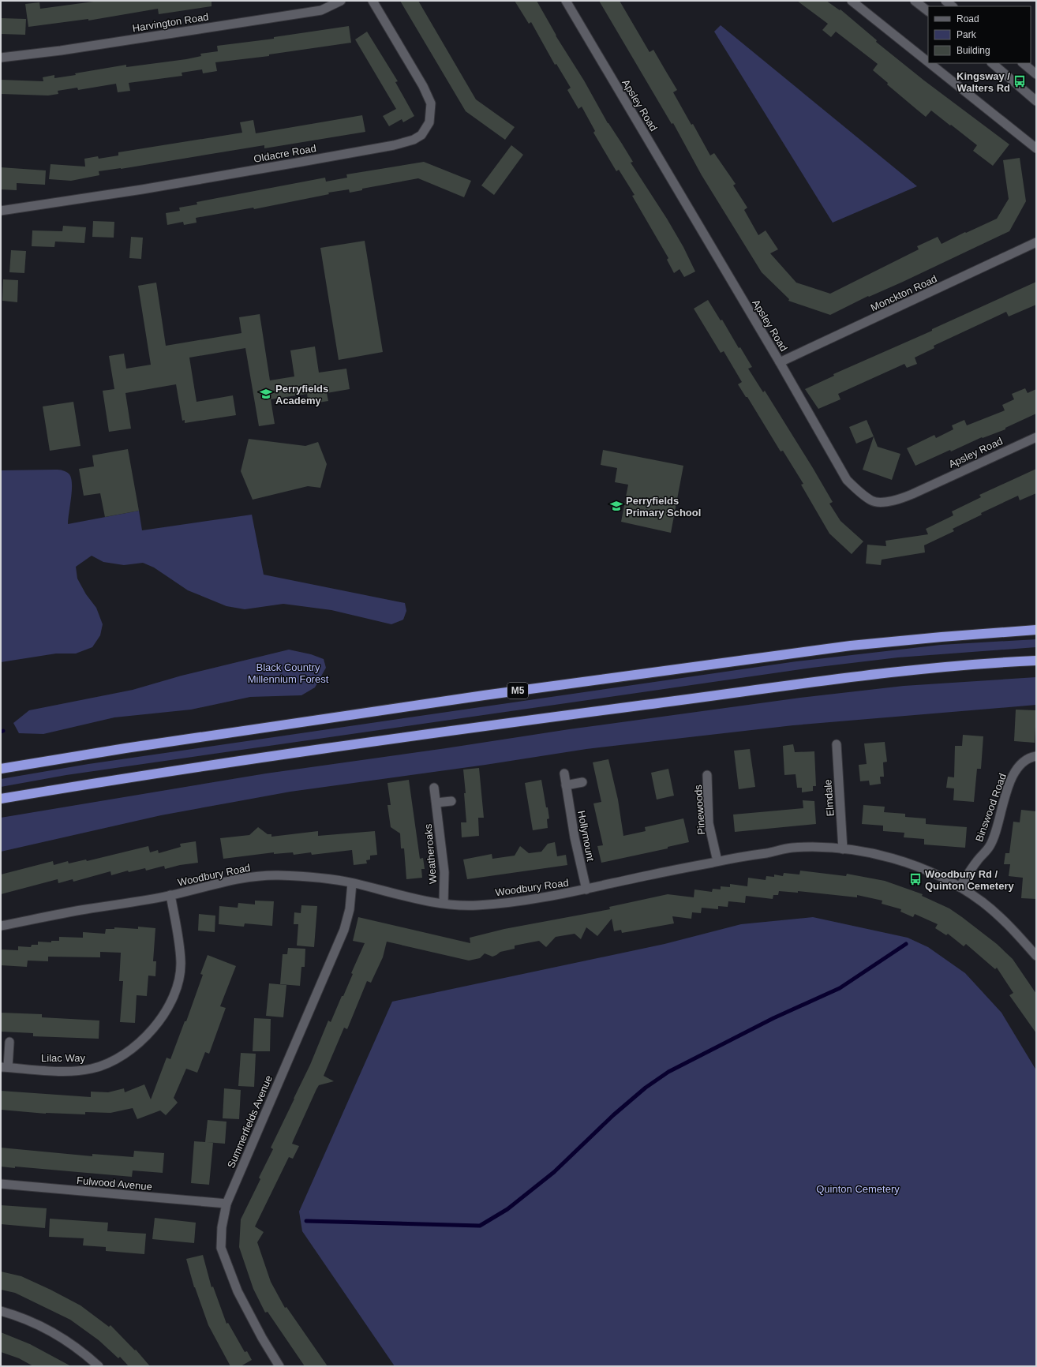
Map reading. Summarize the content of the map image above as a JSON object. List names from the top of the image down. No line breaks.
{"streets":{"highway":["M5"],"street":["Harvington Road","Apsley Road","Oldacre Road","Monckton Road","Elmdale","Binswood Road","Pinewoods","Hollymount","Weatheroaks","Woodbury Road","Lilac Way","Summerfields Avenue","Fulwood Avenue"]},"crossings":[["Apsley Road","Monckton Road"],["Elmdale","Woodbury Road"],["Binswood Road","Woodbury Road"],["Pinewoods","Woodbury Road"],["Hollymount","Woodbury Road"],["Weatheroaks","Woodbury Road"],["Woodbury Road","Lilac Way"],["Woodbury Road","Summerfields Avenue"],["Summerfields Avenue","Fulwood Avenue"]],"parks":["Black Country Millennium Forest","Quinton Cemetery"],"places":{"bus stop":["Kingsway / Walters Rd","Woodbury Rd / Quinton Cemetery"],"school or university":["Perryfields Academy","Perryfields Primary School"]},"legend":["Road","Park","Building"]}
